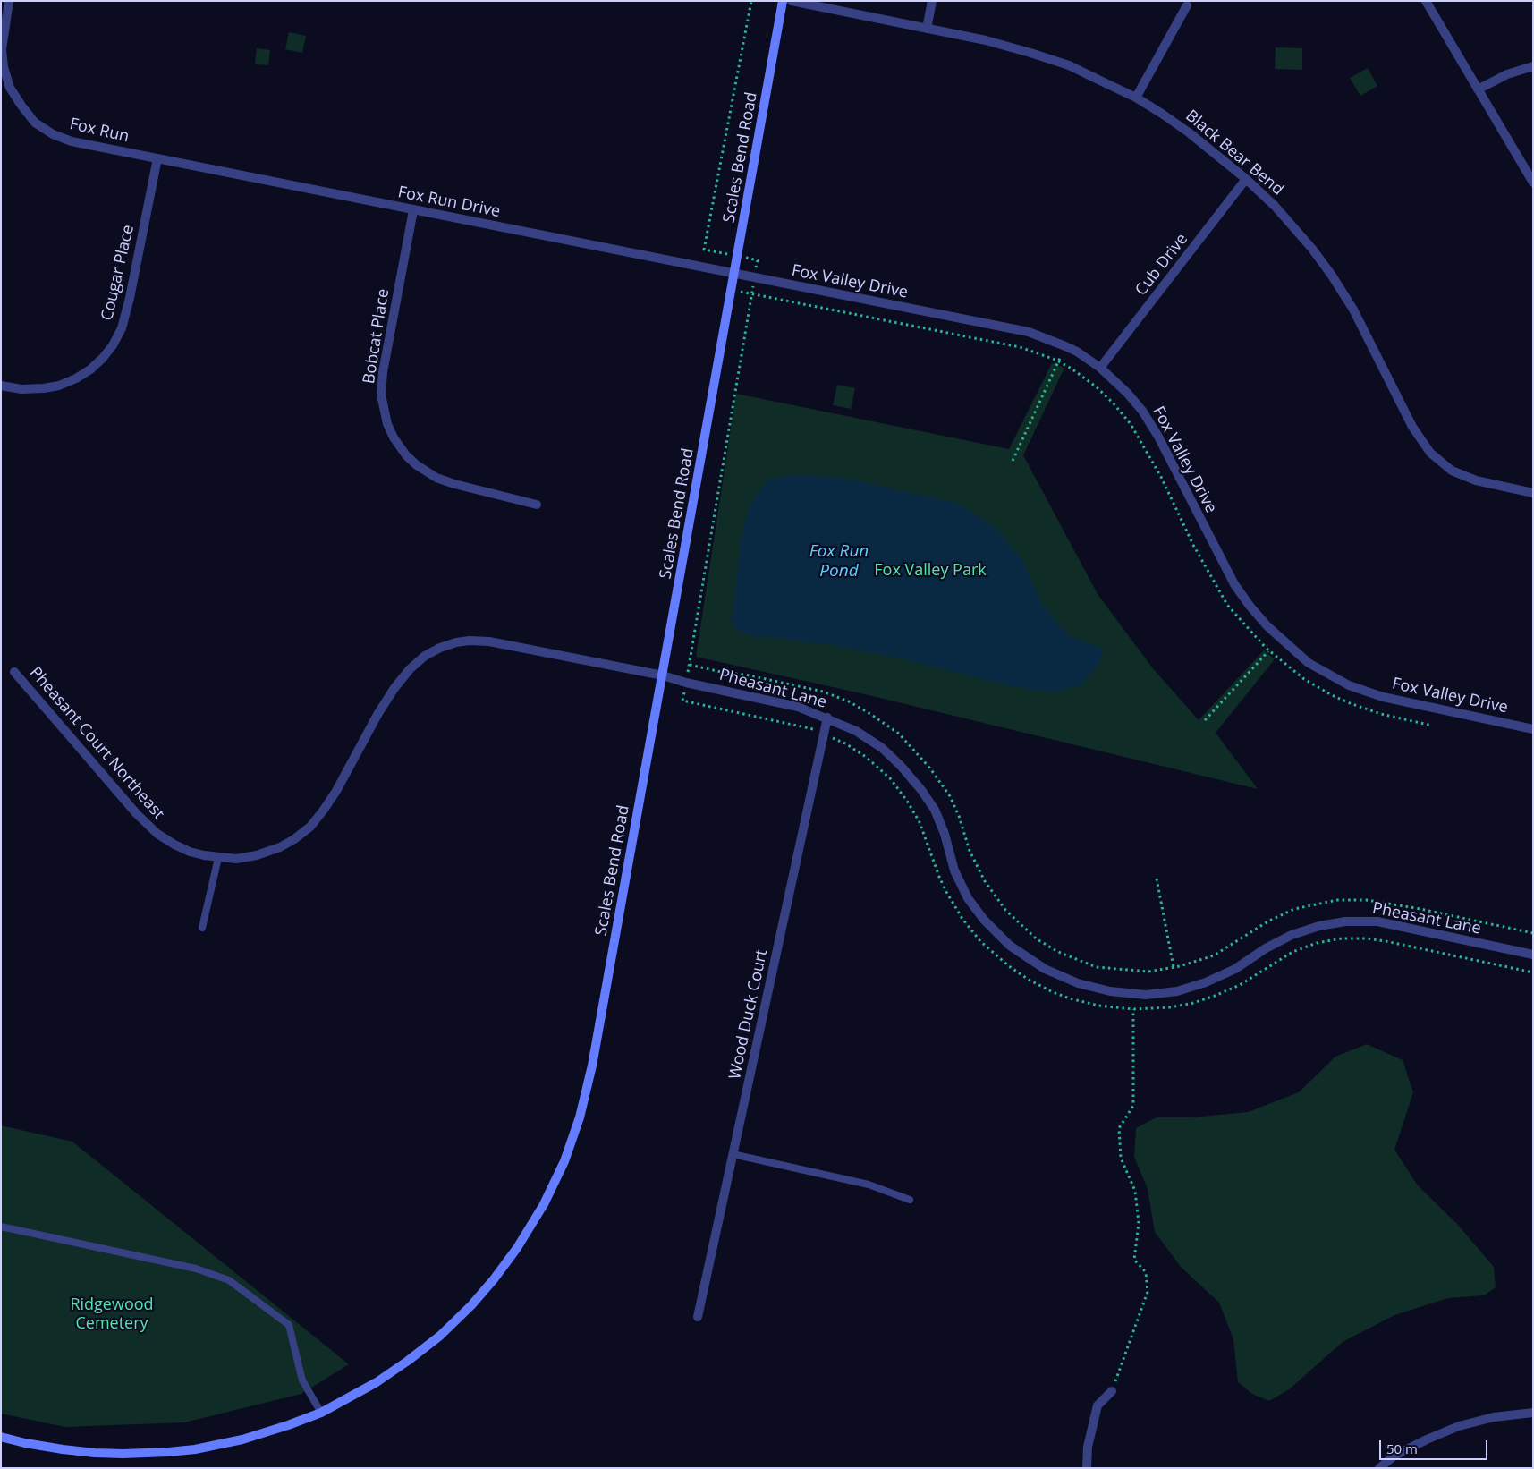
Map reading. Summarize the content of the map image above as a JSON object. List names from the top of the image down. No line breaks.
{"streets":{"street":["Fox Run","Black Bear Bend","Scales Bend Road","Fox Run Drive","Cub Drive","Cougar Place","Fox Valley Drive","Bobcat Place","Pheasant Lane","Pheasant Court Northeast","Wood Duck Court"]},"crossings":[["Fox Run","Fox Run Drive"],["Fox Run","Cougar Place"],["Black Bear Bend","Cub Drive"],["Scales Bend Road","Fox Run Drive"],["Scales Bend Road","Fox Valley Drive"],["Scales Bend Road","Pheasant Lane"],["Scales Bend Road","Pheasant Court Northeast"],["Fox Run Drive","Cougar Place"],["Fox Run Drive","Fox Valley Drive"],["Fox Run Drive","Bobcat Place"],["Cub Drive","Fox Valley Drive"],["Pheasant Lane","Pheasant Court Northeast"],["Pheasant Lane","Wood Duck Court"]],"water":["Fox Run Pond"],"parks":["Fox Valley Park","Ridgewood Cemetery"],"scale_bar":"50 m"}
